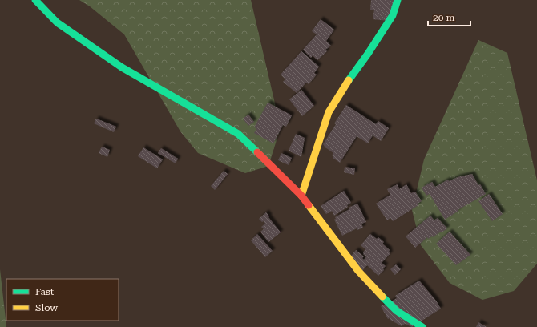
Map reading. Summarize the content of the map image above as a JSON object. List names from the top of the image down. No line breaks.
{"legend":["Fast","Slow"],"scale_bar":"20 m"}
